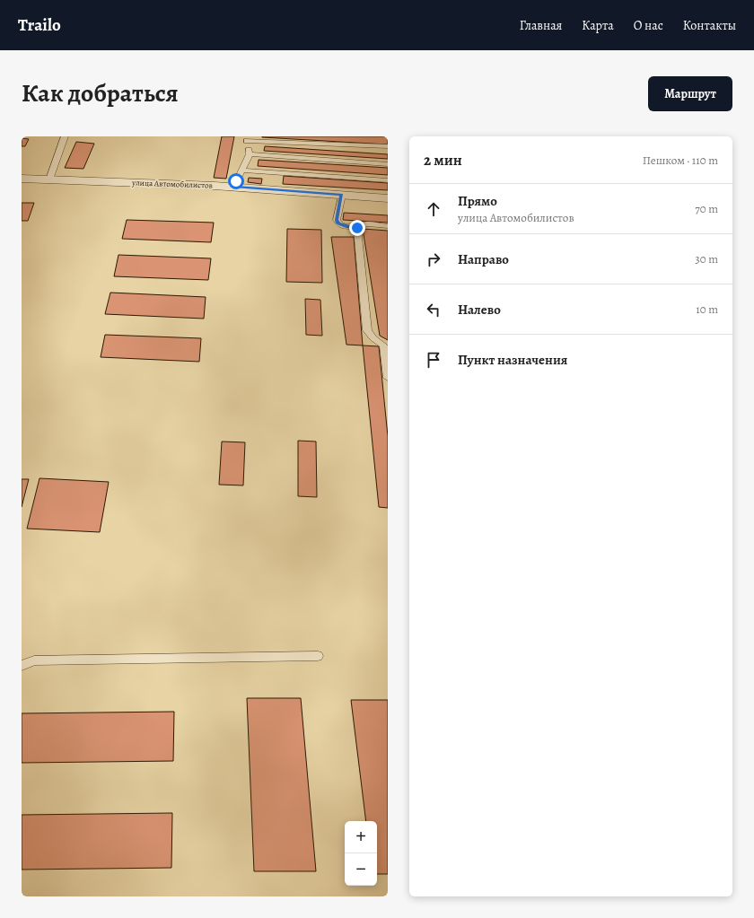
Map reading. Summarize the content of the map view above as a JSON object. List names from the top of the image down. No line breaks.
{"streets":{"street":["улица Автомобилистов"]},"page":{"header":"Trailo","nav":["Главная","Карта","О нас","Контакты"],"title":"Как добраться","buttons":"Маршрут","heading":["2 мин","Пешком · 110 m"],"list":[["Прямо","улица Автомобилистов","70 m"],["Направо","30 m"],["Налево","10 m"],"Пункт назначения"],"map_buttons":["+","−"]}}
